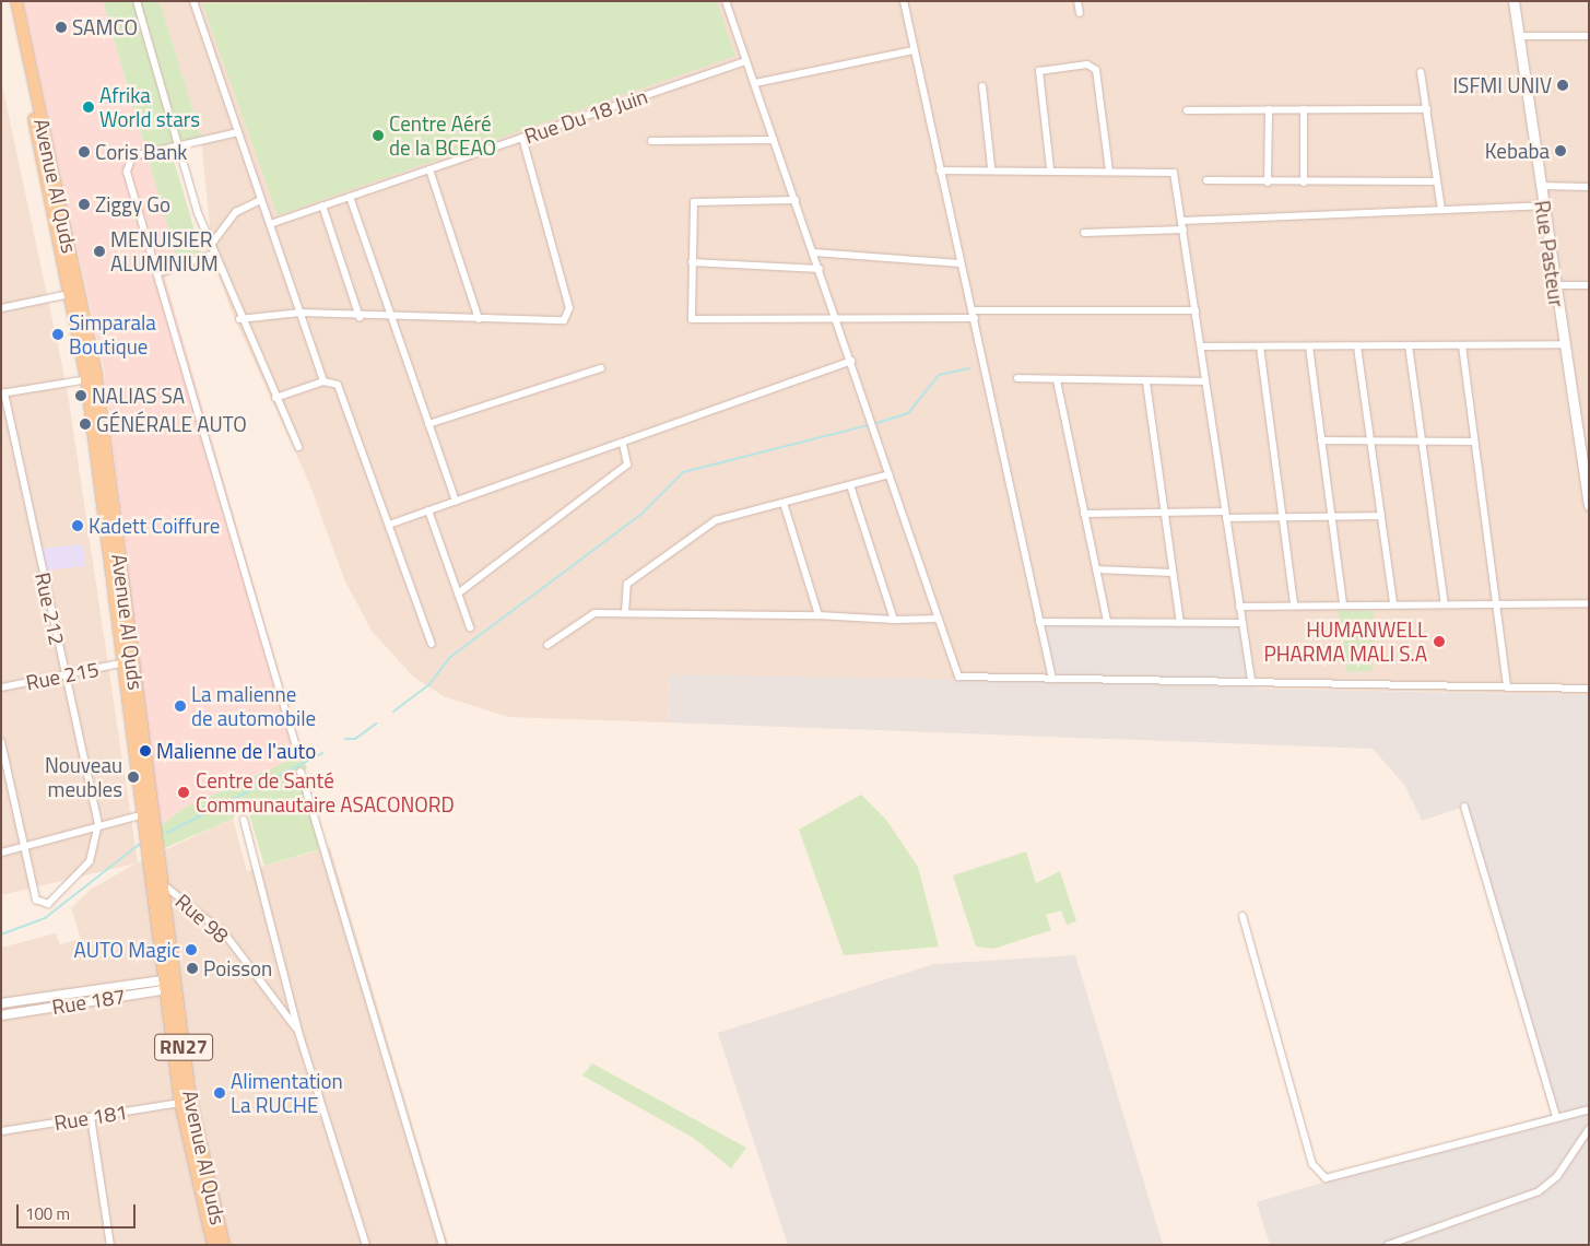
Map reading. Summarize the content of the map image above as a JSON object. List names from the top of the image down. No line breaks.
{"streets":{"main road":["Avenue Al Quds","Rue Pasteur","RN27"],"street":["Rue Du 18 Juin","Rue 212","Rue 215","Rue 98","Rue 187","Rue 181"]},"crossings":[["Avenue Al Quds","Rue 215"],["Avenue Al Quds","Rue 98"],["Avenue Al Quds","Rue 187"],["Avenue Al Quds","Rue 181"],["Rue 212","Rue 215"]],"places":["SAMCO","ISFMI UNIV","Afrika World stars","Centre Aéré de la BCEAO","Kebaba","Coris Bank","Ziggy Go","MENUISIER ALUMINIUM","Simparala Boutique","NALIAS SA","GÉNÉRALE AUTO","Kadett Coiffure","HUMANWELL PHARMA MALI S.A","La malienne de automobile","Malienne de l'auto","Nouveau meubles","Centre de Santé Communautaire ASACONORD","AUTO Magic","Poisson","Alimentation La RUCHE"],"scale_bar":"100 m"}
